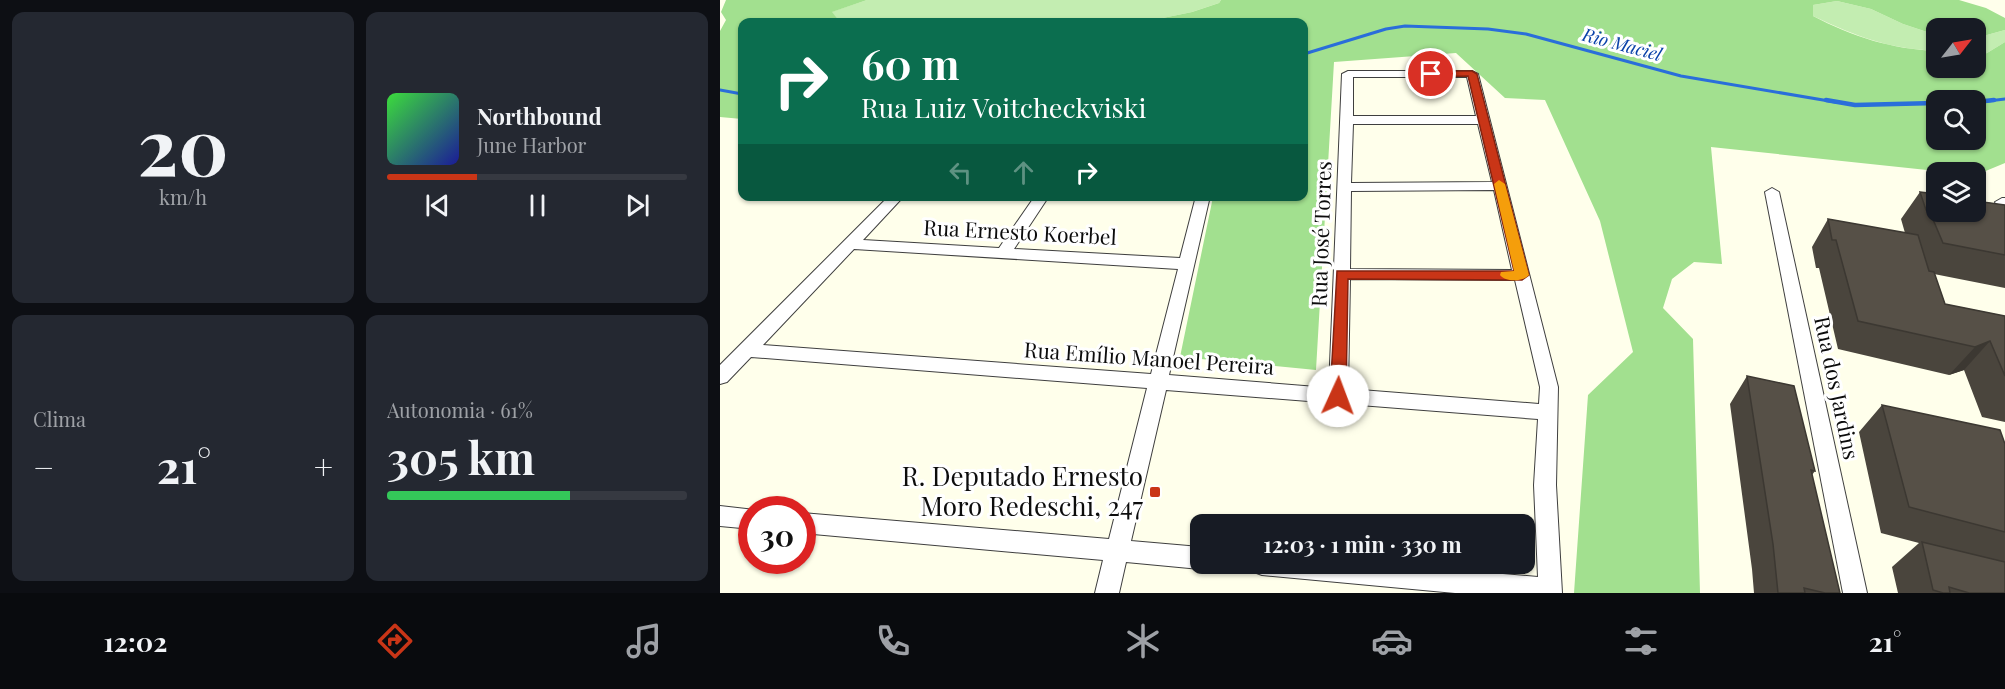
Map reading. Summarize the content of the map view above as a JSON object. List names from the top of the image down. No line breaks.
{"streets":{"street":["Rua Ernesto Koerbel","Rua José Torres","Rua Emílio Manoel Pereira","Rua dos Jardins"]},"crossings":[["Rua José Torres","Rua Emílio Manoel Pereira"]],"water":["Rio Maciel"],"places":{"transit":["R. Deputado Ernesto Moro Redeschi, 247"]},"north":"top right","page":{"tile":[["20","km/h"],"Clima",["Autonomia · 61%","305 km"]],"turn":["60 m","Rua Luiz Voitcheckviski"],"song":["Northbound","June Harbor"],"heat":["−","21°","+"],"limit":"30","trip":"12:03 · 1 min · 330 m","tabs":["12:02","21°"]}}
